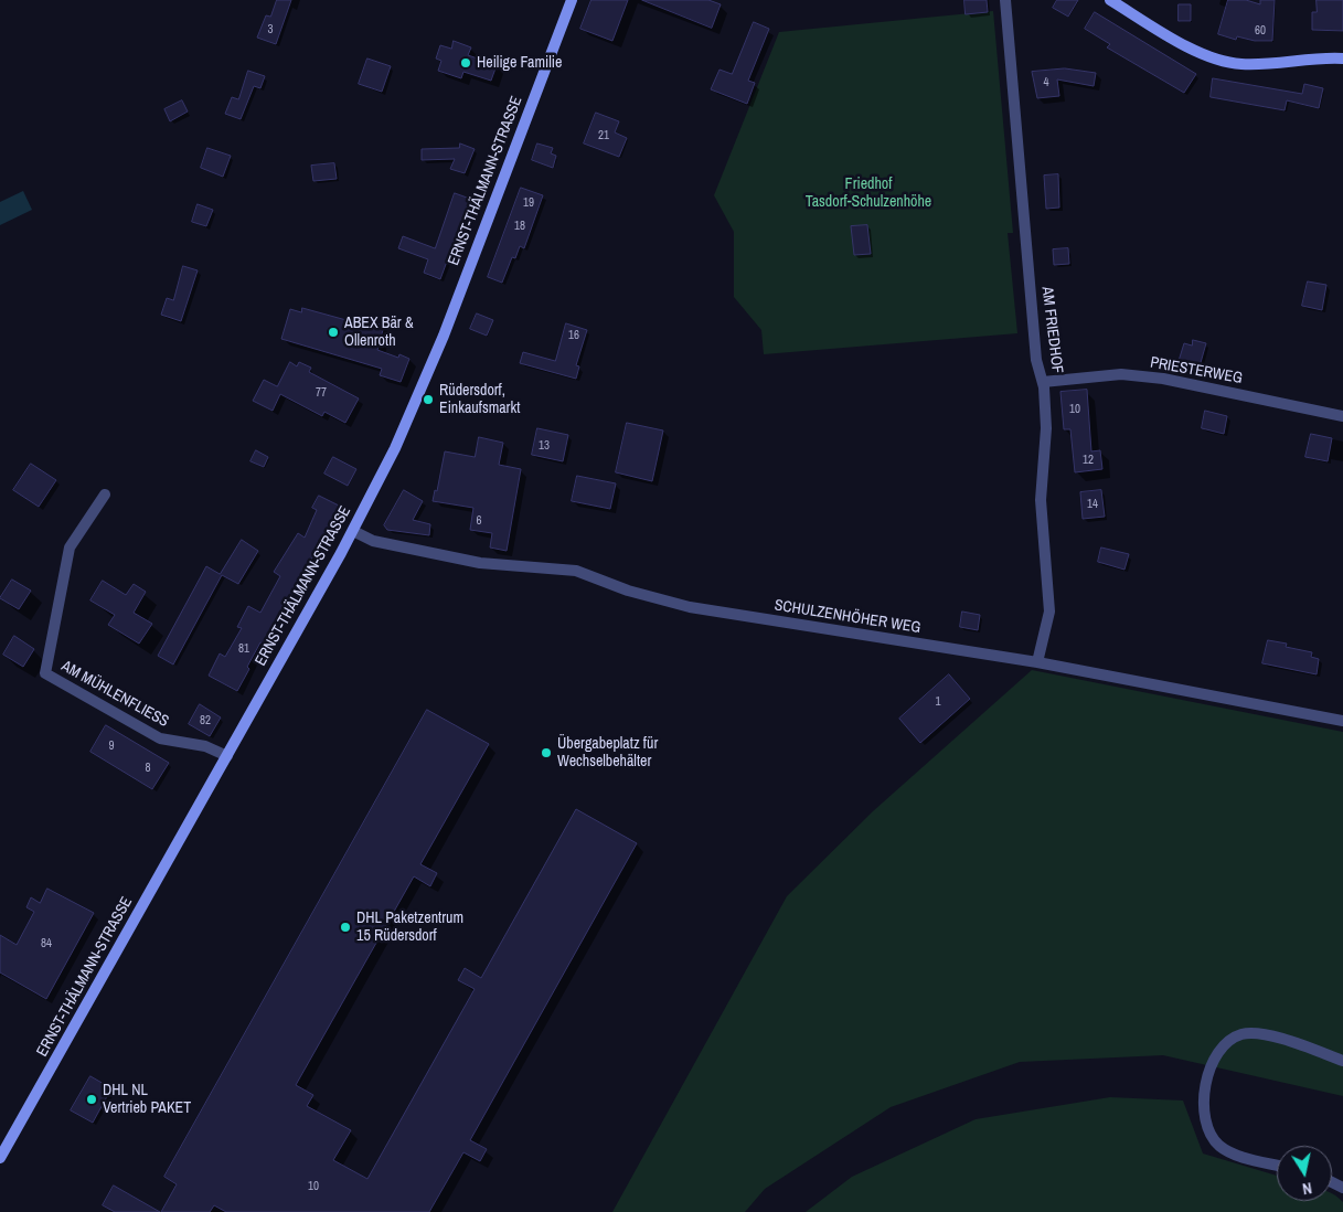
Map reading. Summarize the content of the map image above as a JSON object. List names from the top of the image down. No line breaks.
{"streets":{"main road":["ERNST-THÄLMANN-STRASSE"],"street":["AM FRIEDHOF","PRIESTERWEG","SCHULZENHÖHER WEG","AM MÜHLENFLIESS"]},"crossings":[["ERNST-THÄLMANN-STRASSE","SCHULZENHÖHER WEG"],["ERNST-THÄLMANN-STRASSE","AM MÜHLENFLIESS"],["AM FRIEDHOF","PRIESTERWEG"],["AM FRIEDHOF","SCHULZENHÖHER WEG"]],"parks":["Friedhof Tasdorf-Schulzenhöhe"],"places":["Heilige Familie","ABEX Bär & Ollenroth","Rüdersdorf, Einkaufsmarkt","Übergabeplatz für Wechselbehälter","DHL Paketzentrum 15 Rüdersdorf","DHL NL Vertrieb PAKET"],"house_numbers":["3","60","4","21","19","18","16","77","10","13","12","14","6","81","1","82","9","8","84","10"],"north":"bottom"}
